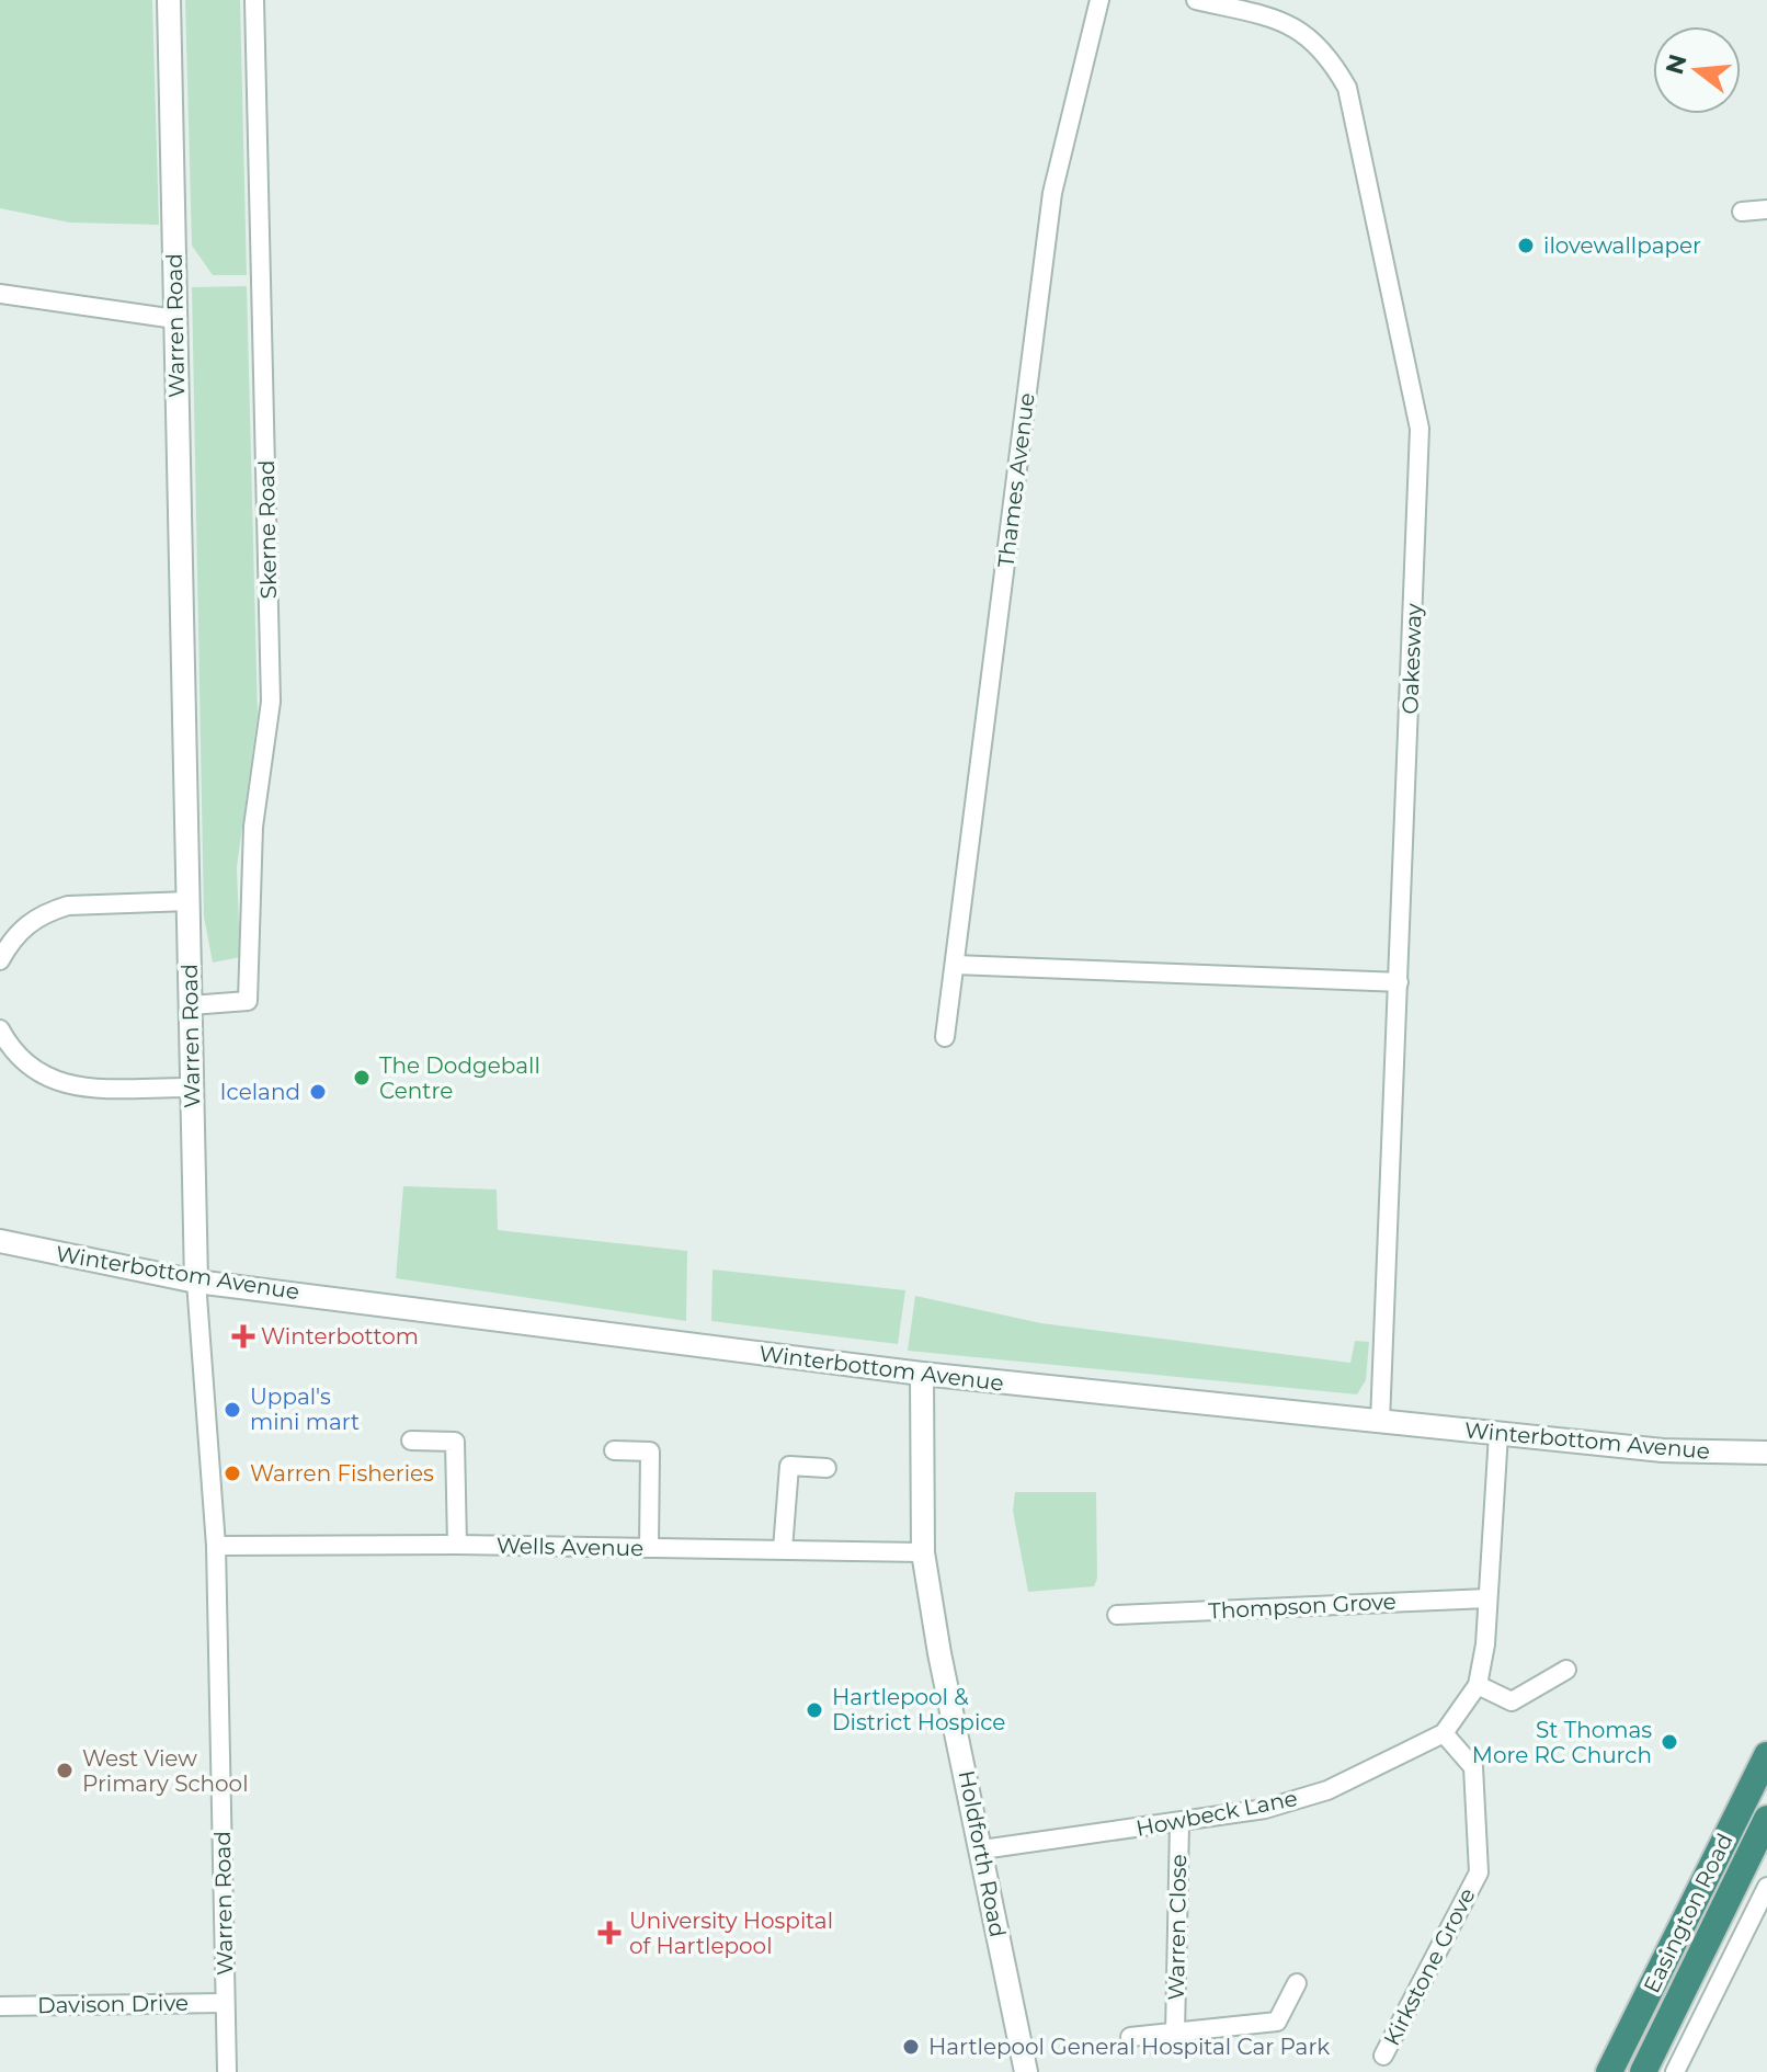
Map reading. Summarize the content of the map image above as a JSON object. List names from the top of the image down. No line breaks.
{"streets":{"highway":["Easington Road"],"street":["Warren Road","Thames Avenue","Skerne Road","Oakesway","Winterbottom Avenue","Wells Avenue","Thompson Grove","Howbeck Lane","Holdforth Road","Warren Close","Kirkstone Grove","Davison Drive"]},"crossings":[["Warren Road","Skerne Road"],["Warren Road","Winterbottom Avenue"],["Warren Road","Wells Avenue"],["Warren Road","Davison Drive"],["Oakesway","Winterbottom Avenue"],["Winterbottom Avenue","Howbeck Lane"],["Winterbottom Avenue","Holdforth Road"],["Wells Avenue","Holdforth Road"],["Thompson Grove","Howbeck Lane"],["Howbeck Lane","Holdforth Road"],["Howbeck Lane","Warren Close"],["Howbeck Lane","Kirkstone Grove"]],"places":{"other":["ilovewallpaper","The Dodgeball Centre","Iceland","Uppal's mini mart","Warren Fisheries","Hartlepool & District Hospice","St Thomas More RC Church","West View Primary School","Hartlepool General Hospital Car Park"],"health":["Winterbottom","University Hospital of Hartlepool"]},"north":"left"}
